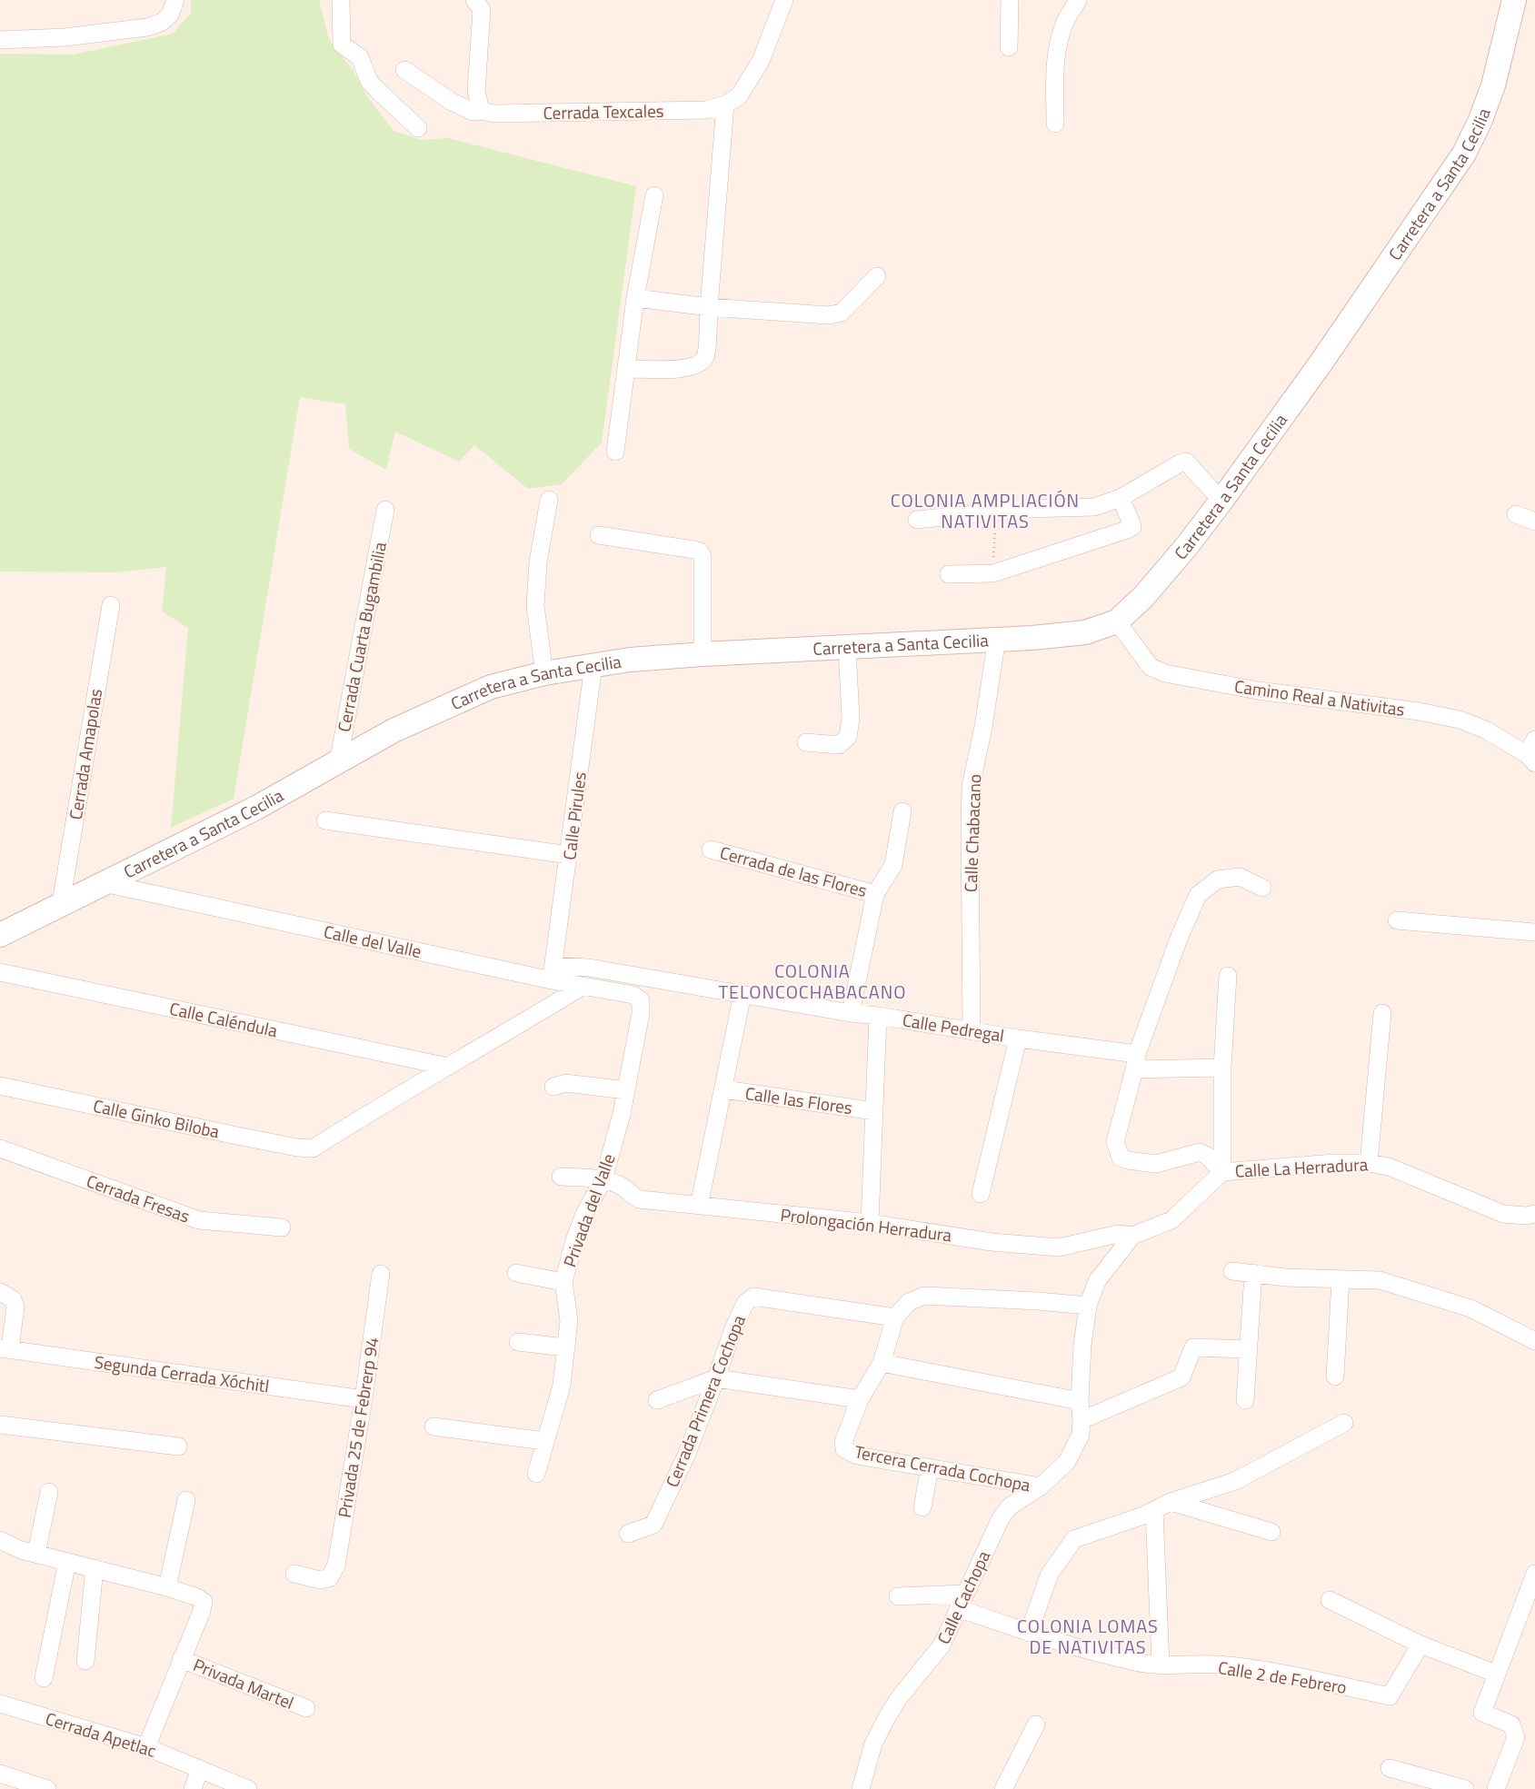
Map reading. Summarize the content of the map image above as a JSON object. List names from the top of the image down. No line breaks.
{"streets":{"main road":["Carretera a Santa Cecilia"],"street":["Cerrada Texcales","Cerrada Cuarta Bugambilia","Camino Real a Nativitas","Cerrada Amapolas","Calle Pirules","Calle Chabacano","Cerrada de las Flores","Calle del Valle","Calle Caléndula","Calle Pedregal","Calle las Flores","Calle Ginko Biloba","Calle La Herradura","Cerrada Fresas","Privada del Valle","Prolongación Herradura","Segunda Cerrada Xóchitl","Cerrada Primera Cochopa","Privada 25 de Febrerp 94","Tercera Cerrada Cochopa","Calle Cachopa","Calle 2 de Febrero","Privada Martel","Cerrada Apetlac"]},"crossings":[["Carretera a Santa Cecilia","Cerrada Cuarta Bugambilia"],["Carretera a Santa Cecilia","Camino Real a Nativitas"],["Carretera a Santa Cecilia","Cerrada Amapolas"],["Carretera a Santa Cecilia","Calle Pirules"],["Carretera a Santa Cecilia","Calle Chabacano"],["Carretera a Santa Cecilia","Calle del Valle"],["Calle Pirules","Calle del Valle"],["Calle Pirules","Calle Pedregal"],["Calle Chabacano","Calle Pedregal"],["Cerrada de las Flores","Calle Pedregal"],["Calle del Valle","Calle Pedregal"],["Calle del Valle","Privada del Valle"],["Calle Caléndula","Calle Ginko Biloba"],["Calle La Herradura","Prolongación Herradura"],["Privada del Valle","Prolongación Herradura"],["Segunda Cerrada Xóchitl","Privada 25 de Febrerp 94"],["Tercera Cerrada Cochopa","Calle Cachopa"],["Calle Cachopa","Calle 2 de Febrero"]],"districts":["COLONIA AMPLIACIÓN NATIVITAS","COLONIA TELONCOCHABACANO","COLONIA LOMAS DE NATIVITAS"]}
